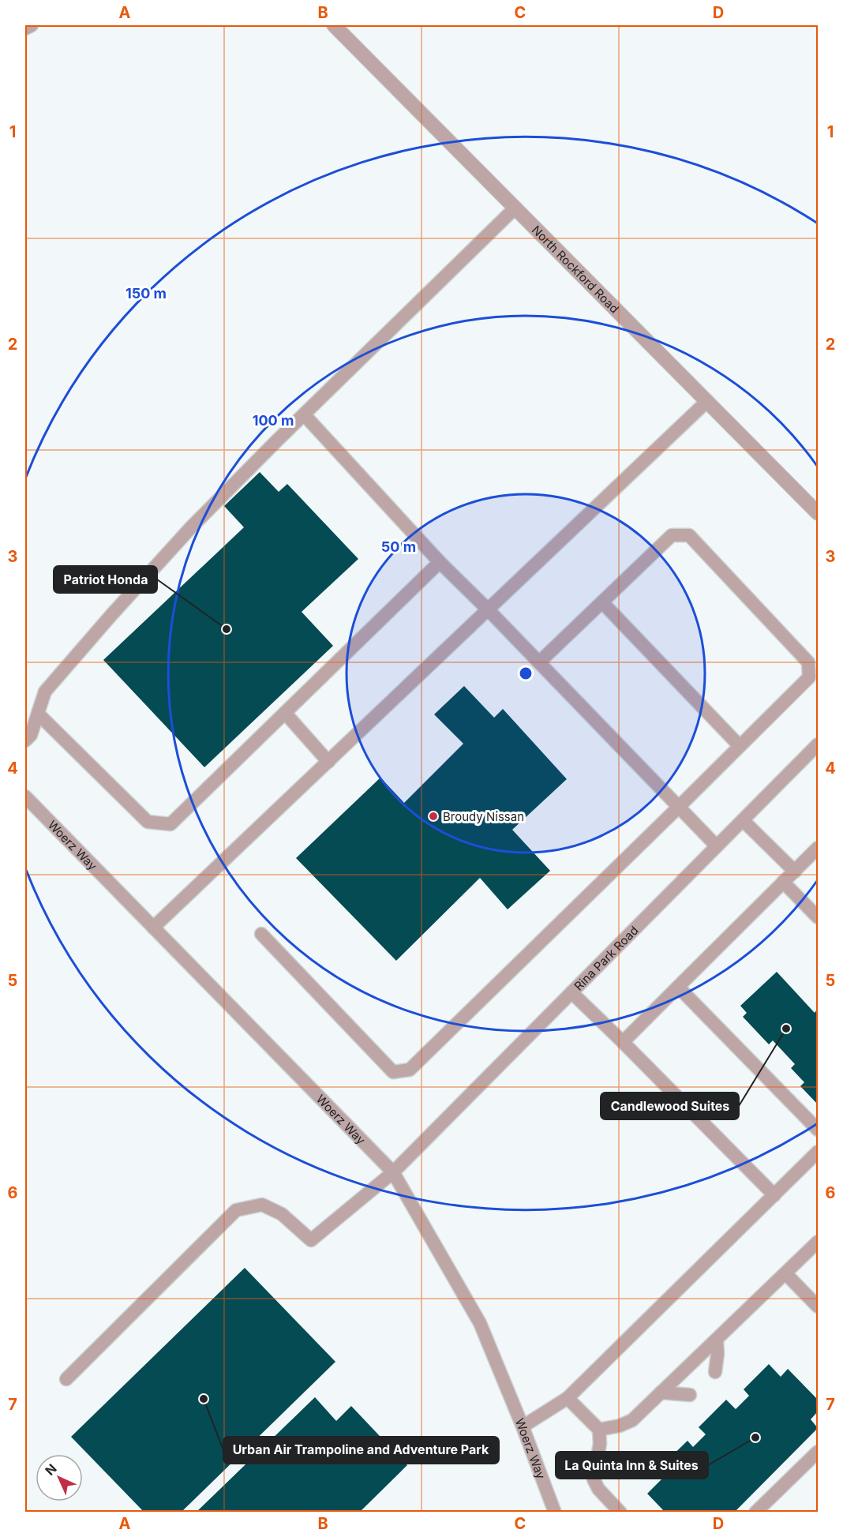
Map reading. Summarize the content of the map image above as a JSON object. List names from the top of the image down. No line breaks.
{"streets":{"street":["North Rockford Road"],"lane":["Woerz Way","Rina Park Road"]},"crossings":[["Woerz Way","Rina Park Road"]],"places":["Patriot Honda","Broudy Nissan","Candlewood Suites","Urban Air Trampoline and Adventure Park","La Quinta Inn & Suites"],"north":"top left","grid":{"columns":["A","B","C","D"],"rows":["1","2","3","4","5","6","7"]},"rings":["150 m","100 m","50 m"]}
